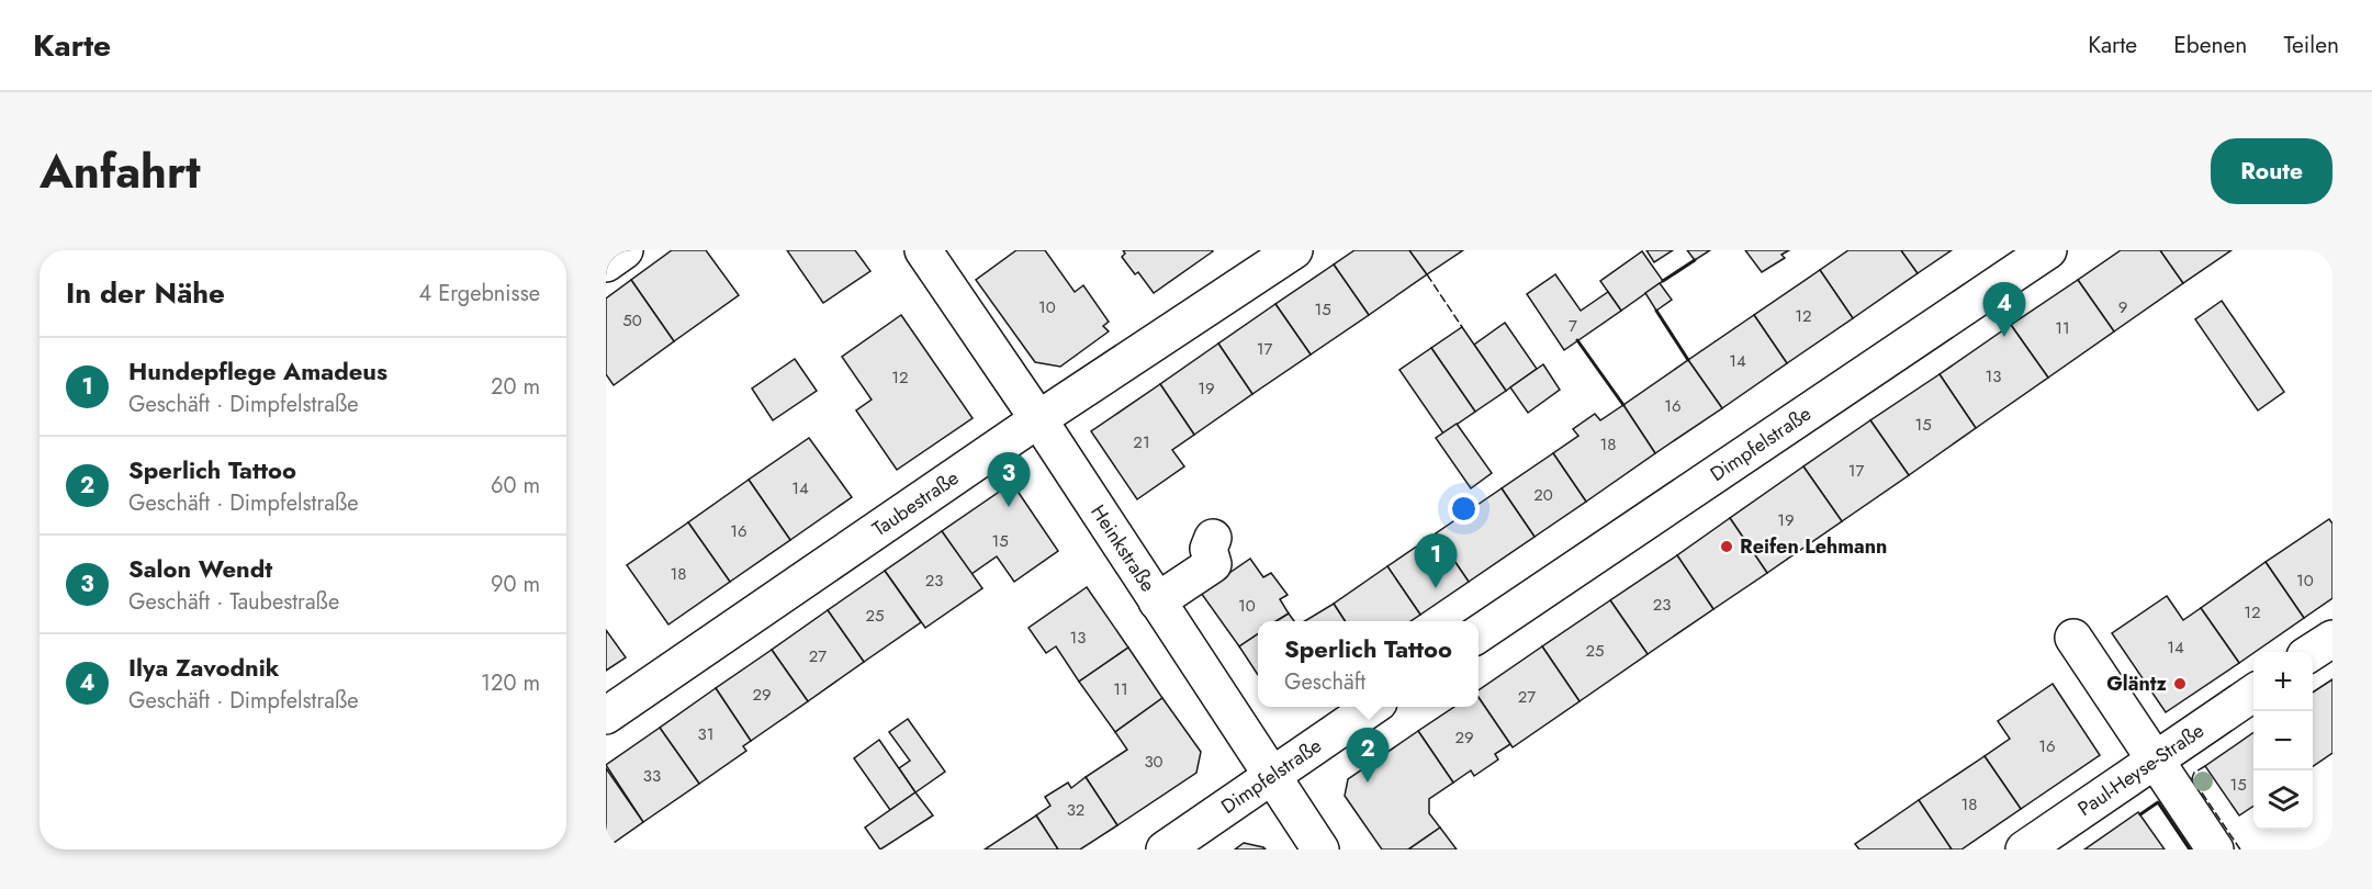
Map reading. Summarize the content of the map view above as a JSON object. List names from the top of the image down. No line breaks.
{"streets":{"street":["Dimpfelstraße","Taubestraße","Heinkstraße","Paul-Heyse-Straße"]},"crossings":[["Dimpfelstraße","Heinkstraße"],["Taubestraße","Heinkstraße"]],"places":["Reifen Lehmann","Gläntz"],"house_numbers":["10","9","15","12","50","7","11","17","14","13","12","19","16","15","21","18","17","14","20","19","16","15","18","23","10","23","10","12","25","13","14","25","27","11","29","27","31","29","16","30","33","15","18","32"],"page":{"header":"Karte","nav":["Karte","Ebenen","Teilen"],"title":"Anfahrt","buttons":"Route","heading":["In der Nähe","4 Ergebnisse"],"pins":["4","3","1","2"],"list":[{"mark":"1","name":"Hundepflege Amadeus","note":"Geschäft · Dimpfelstraße","value":"20 m"},{"mark":"2","name":"Sperlich Tattoo","note":"Geschäft · Dimpfelstraße","value":"60 m"},{"mark":"3","name":"Salon Wendt","note":"Geschäft · Taubestraße","value":"90 m"},{"mark":"4","name":"Ilya Zavodnik","note":"Geschäft · Dimpfelstraße","value":"120 m"}],"popup":["Sperlich Tattoo","Geschäft"],"map_buttons":["+","−"]}}
